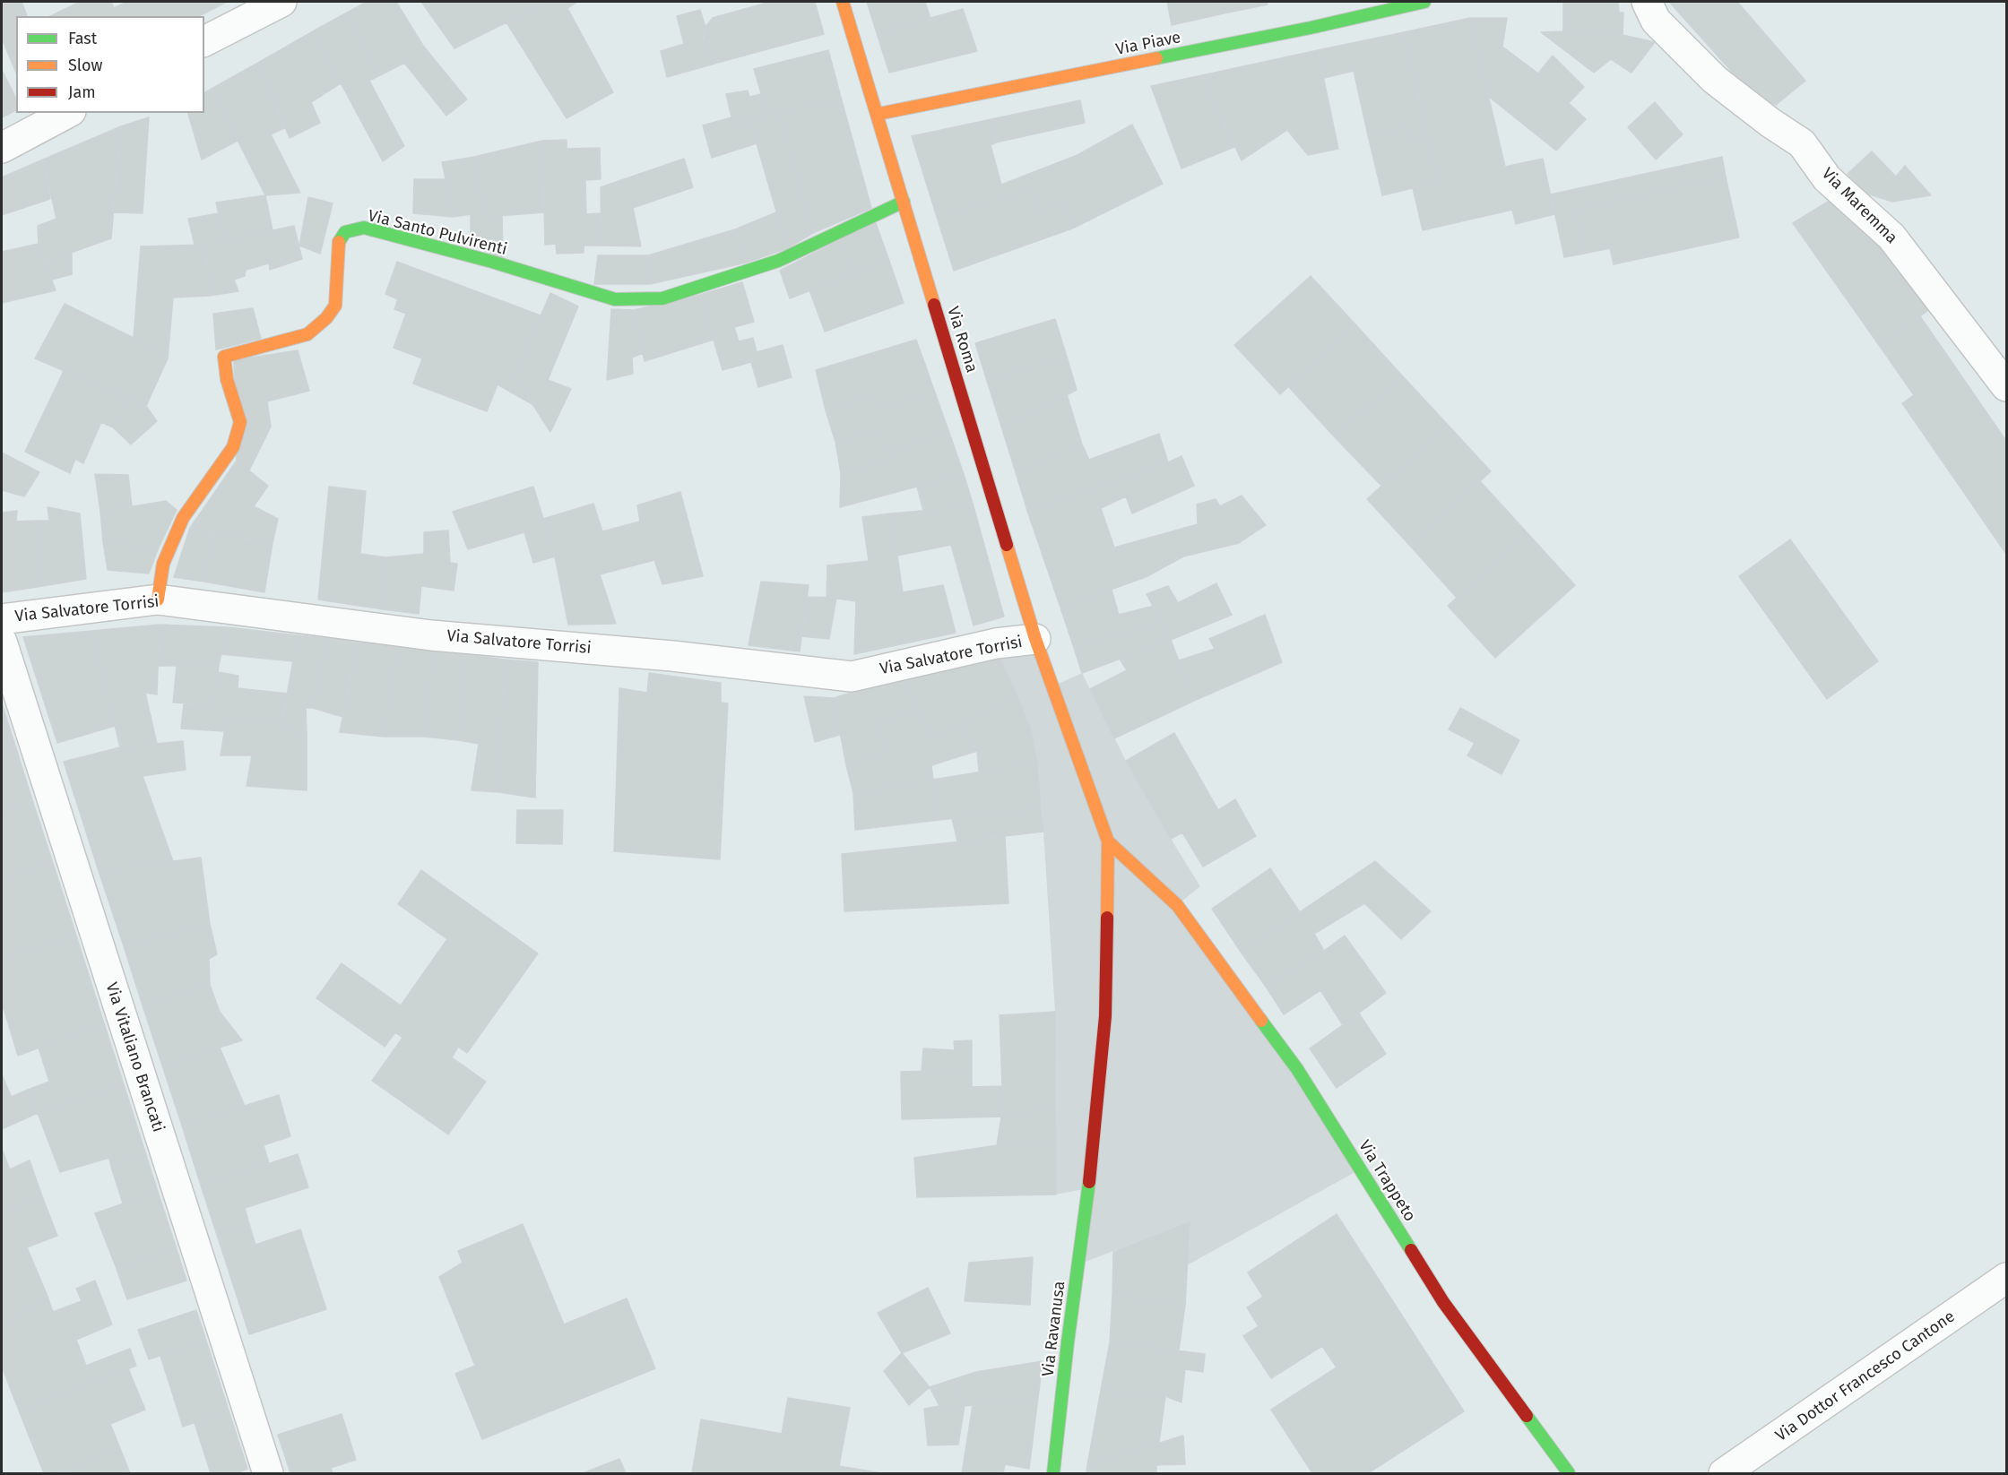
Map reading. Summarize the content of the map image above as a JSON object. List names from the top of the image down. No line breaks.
{"streets":{"street":["Via Piave","Via Maremma","Via Santo Pulvirenti","Via Roma","Via Salvatore Torrisi","Via Vitaliano Brancati","Via Trappeto","Via Ravanusa","Via Dottor Francesco Cantone"]},"crossings":[["Via Piave","Via Roma"],["Via Santo Pulvirenti","Via Roma"],["Via Santo Pulvirenti","Via Salvatore Torrisi"],["Via Roma","Via Salvatore Torrisi"],["Via Roma","Via Trappeto"],["Via Roma","Via Ravanusa"],["Via Trappeto","Via Ravanusa"]],"legend":["Fast","Slow","Jam"]}
